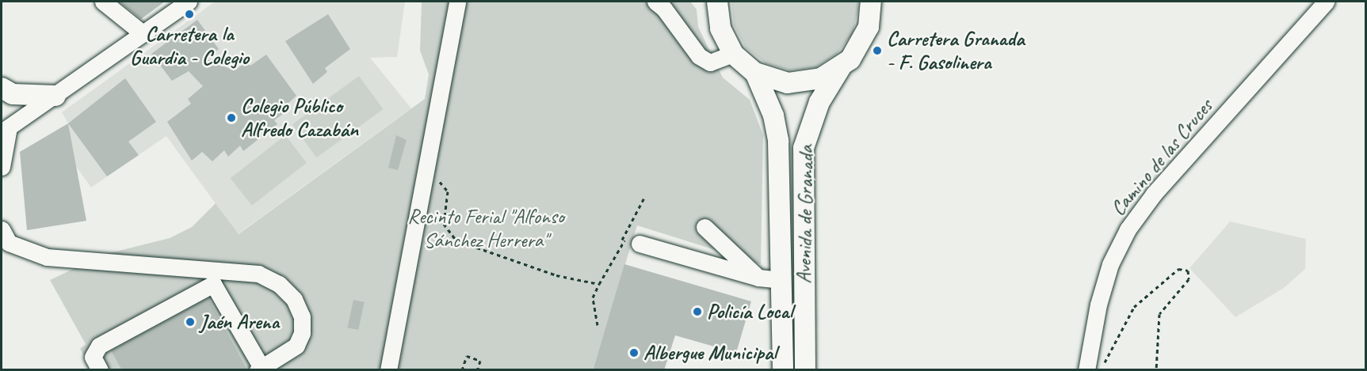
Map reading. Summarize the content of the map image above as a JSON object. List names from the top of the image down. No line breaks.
{"streets":{"main road":["Avenida de Granada"],"street":["Camino de las Cruces"]},"parks":["Recinto Ferial \"Alfonso Sánchez Herrera\""],"places":["Carretera la Guardia - Colegio","Carretera Granada - F. Gasolinera","Colegio Público Alfredo Cazabán","Policía Local","Jaén Arena","Albergue Municipal"]}
